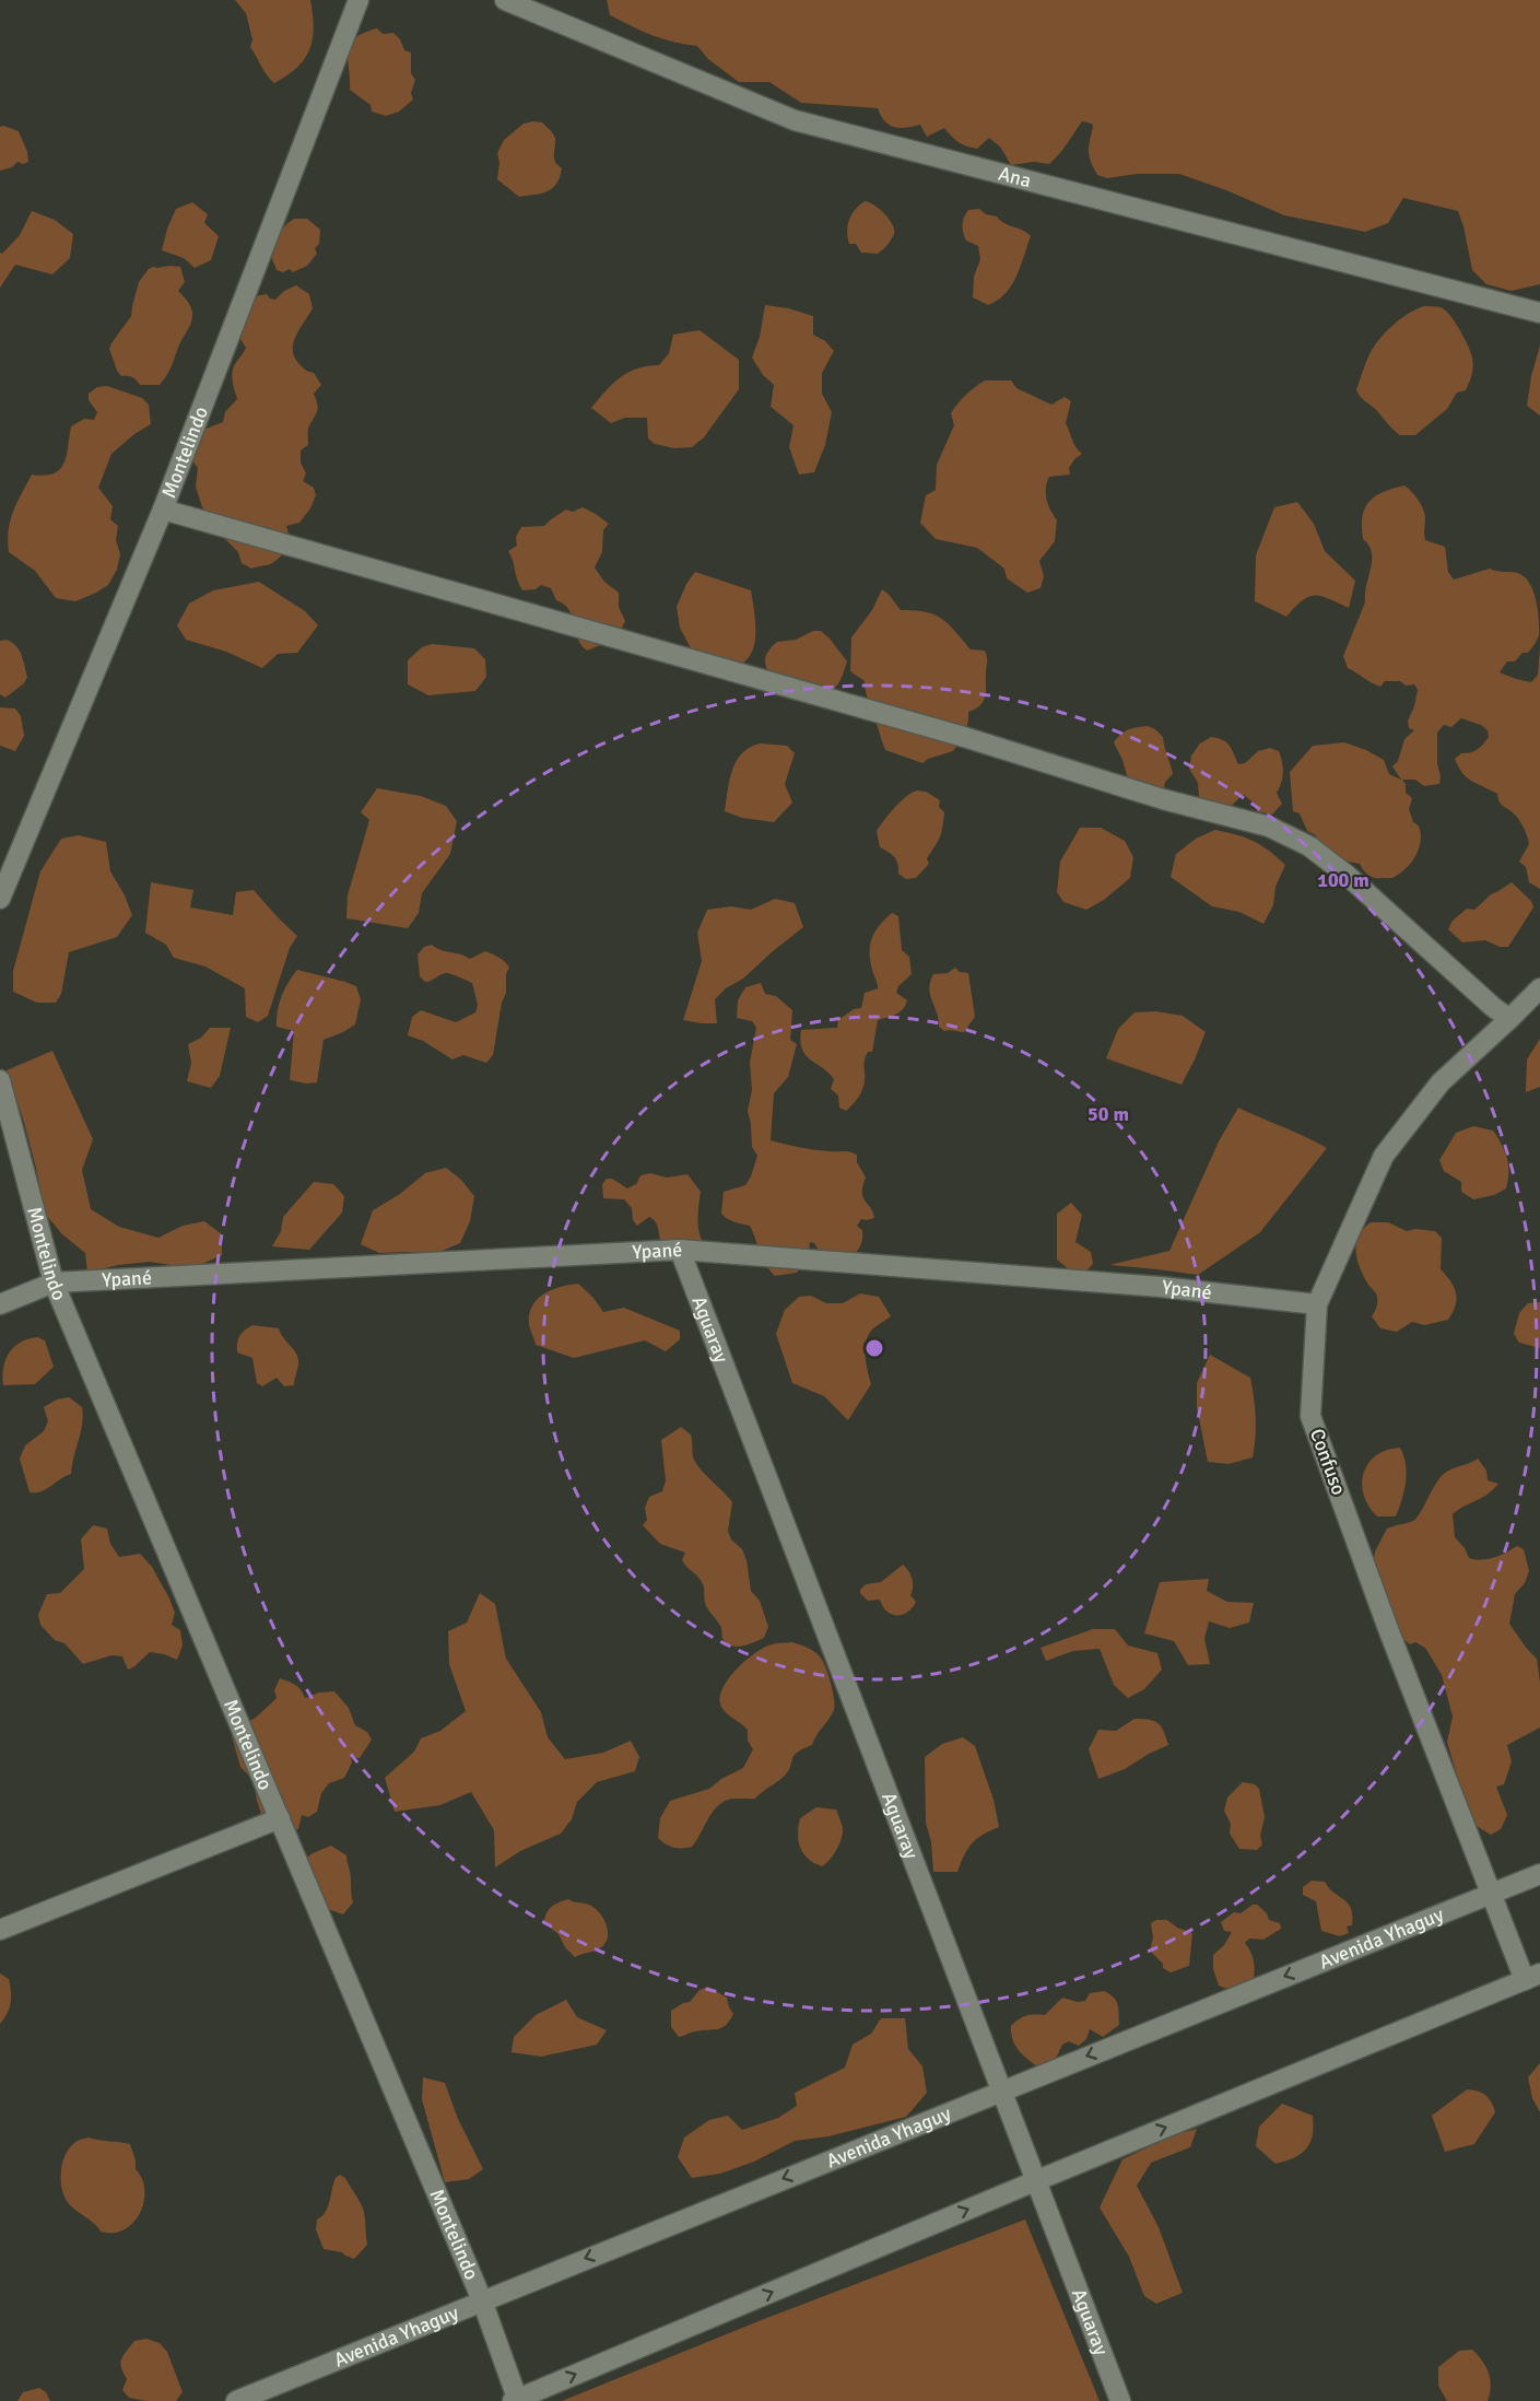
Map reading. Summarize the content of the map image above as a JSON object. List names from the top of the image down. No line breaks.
{"streets":{"street":["Ana","Montelindo","Ypané","Aguaray","Confuso","Avenida Yhaguy"]},"crossings":[["Montelindo","Ypané"],["Montelindo","Avenida Yhaguy"],["Ypané","Aguaray"],["Ypané","Confuso"],["Aguaray","Avenida Yhaguy"],["Confuso","Avenida Yhaguy"]],"rings":["100 m","50 m"]}
